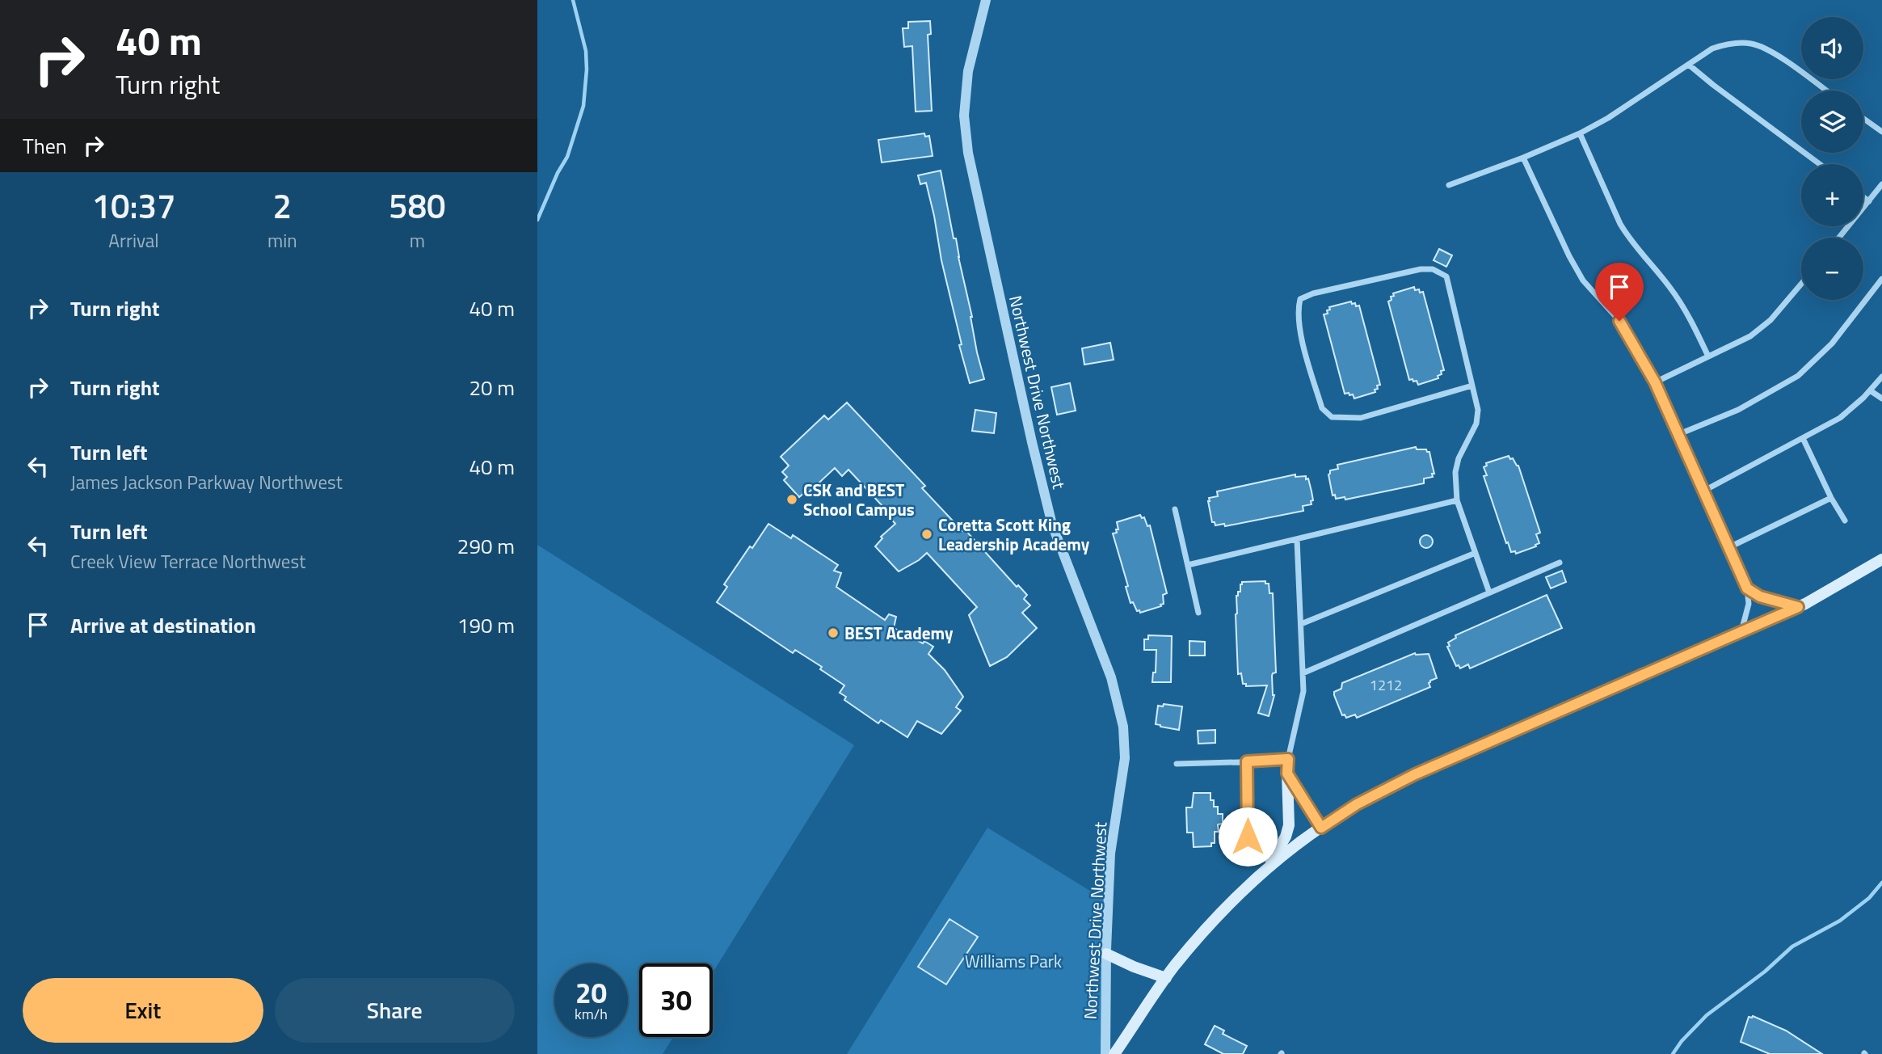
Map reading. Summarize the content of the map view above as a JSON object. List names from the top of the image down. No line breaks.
{"streets":{"street":["Northwest Drive Northwest"]},"parks":["Williams Park"],"places":["CSK and BEST School Campus","Coretta Scott King Leadership Academy","BEST Academy"],"house_numbers":["1212"],"page":{"turn":["40 m","Turn right"],"map_buttons":["+","−"],"then":"Then","eta":["10:37","Arrival","2","min","580","m"],"list":[{"name":"Turn right","value":"40 m"},{"name":"Turn right","value":"20 m"},{"name":"Turn left","note":"James Jackson Parkway Northwest","value":"40 m"},{"name":"Turn left","note":"Creek View Terrace Northwest","value":"290 m"},{"name":"Arrive at destination","value":"190 m"}],"speed":"20 km/h","limit":"30","buttons":["Exit","Share"]}}
